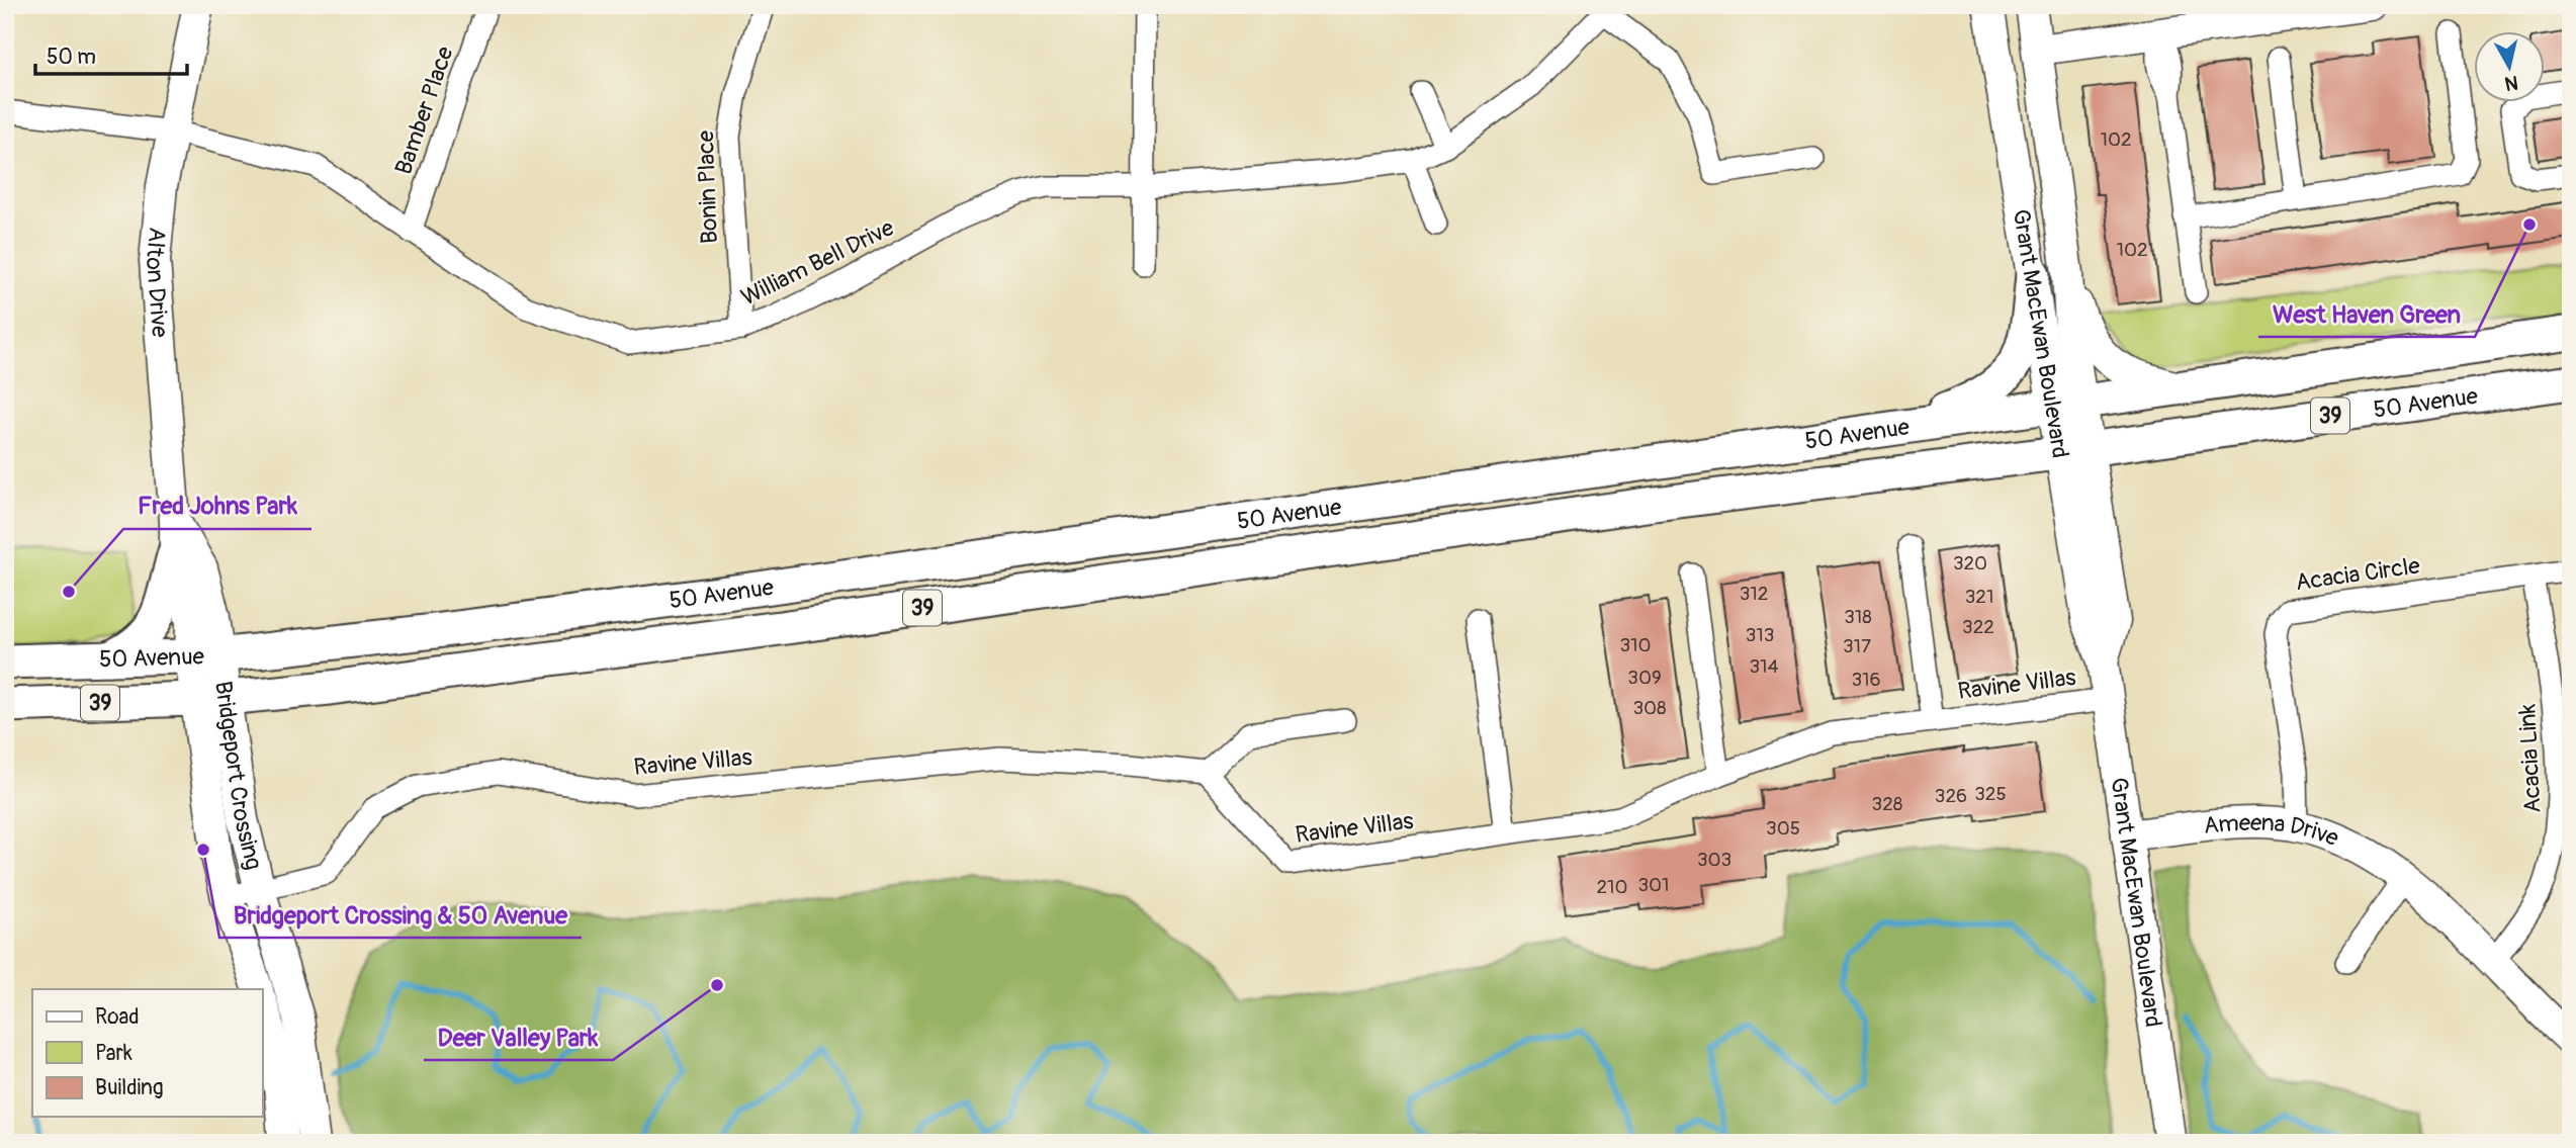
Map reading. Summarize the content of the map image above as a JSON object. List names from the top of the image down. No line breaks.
{"streets":{"main road":["50 Avenue","39"],"street":["Bamber Place","Bonin Place","William Bell Drive","Alton Drive","Grant MacEwan Boulevard","Acacia Circle","Ravine Villas","Acacia Link","Bridgeport Crossing","Ameena Drive"]},"crossings":[["Bamber Place","William Bell Drive"],["Bonin Place","William Bell Drive"],["William Bell Drive","Alton Drive"],["Alton Drive","50 Avenue"],["Alton Drive","Bridgeport Crossing"],["Grant MacEwan Boulevard","50 Avenue"],["Grant MacEwan Boulevard","Ravine Villas"],["Grant MacEwan Boulevard","Ameena Drive"],["50 Avenue","Bridgeport Crossing"],["Acacia Circle","Acacia Link"],["Acacia Circle","Ameena Drive"],["Ravine Villas","Bridgeport Crossing"],["Acacia Link","Ameena Drive"]],"places":["West Haven Green","Fred Johns Park","Bridgeport Crossing & 50 Avenue","Deer Valley Park"],"house_numbers":["102","102","320","312","321","318","322","313","310","317","314","309","316","308","325","326","328","305","303","301","210"],"legend":["Road","Park","Building"],"scale_bar":"50 m","north":"bottom"}
